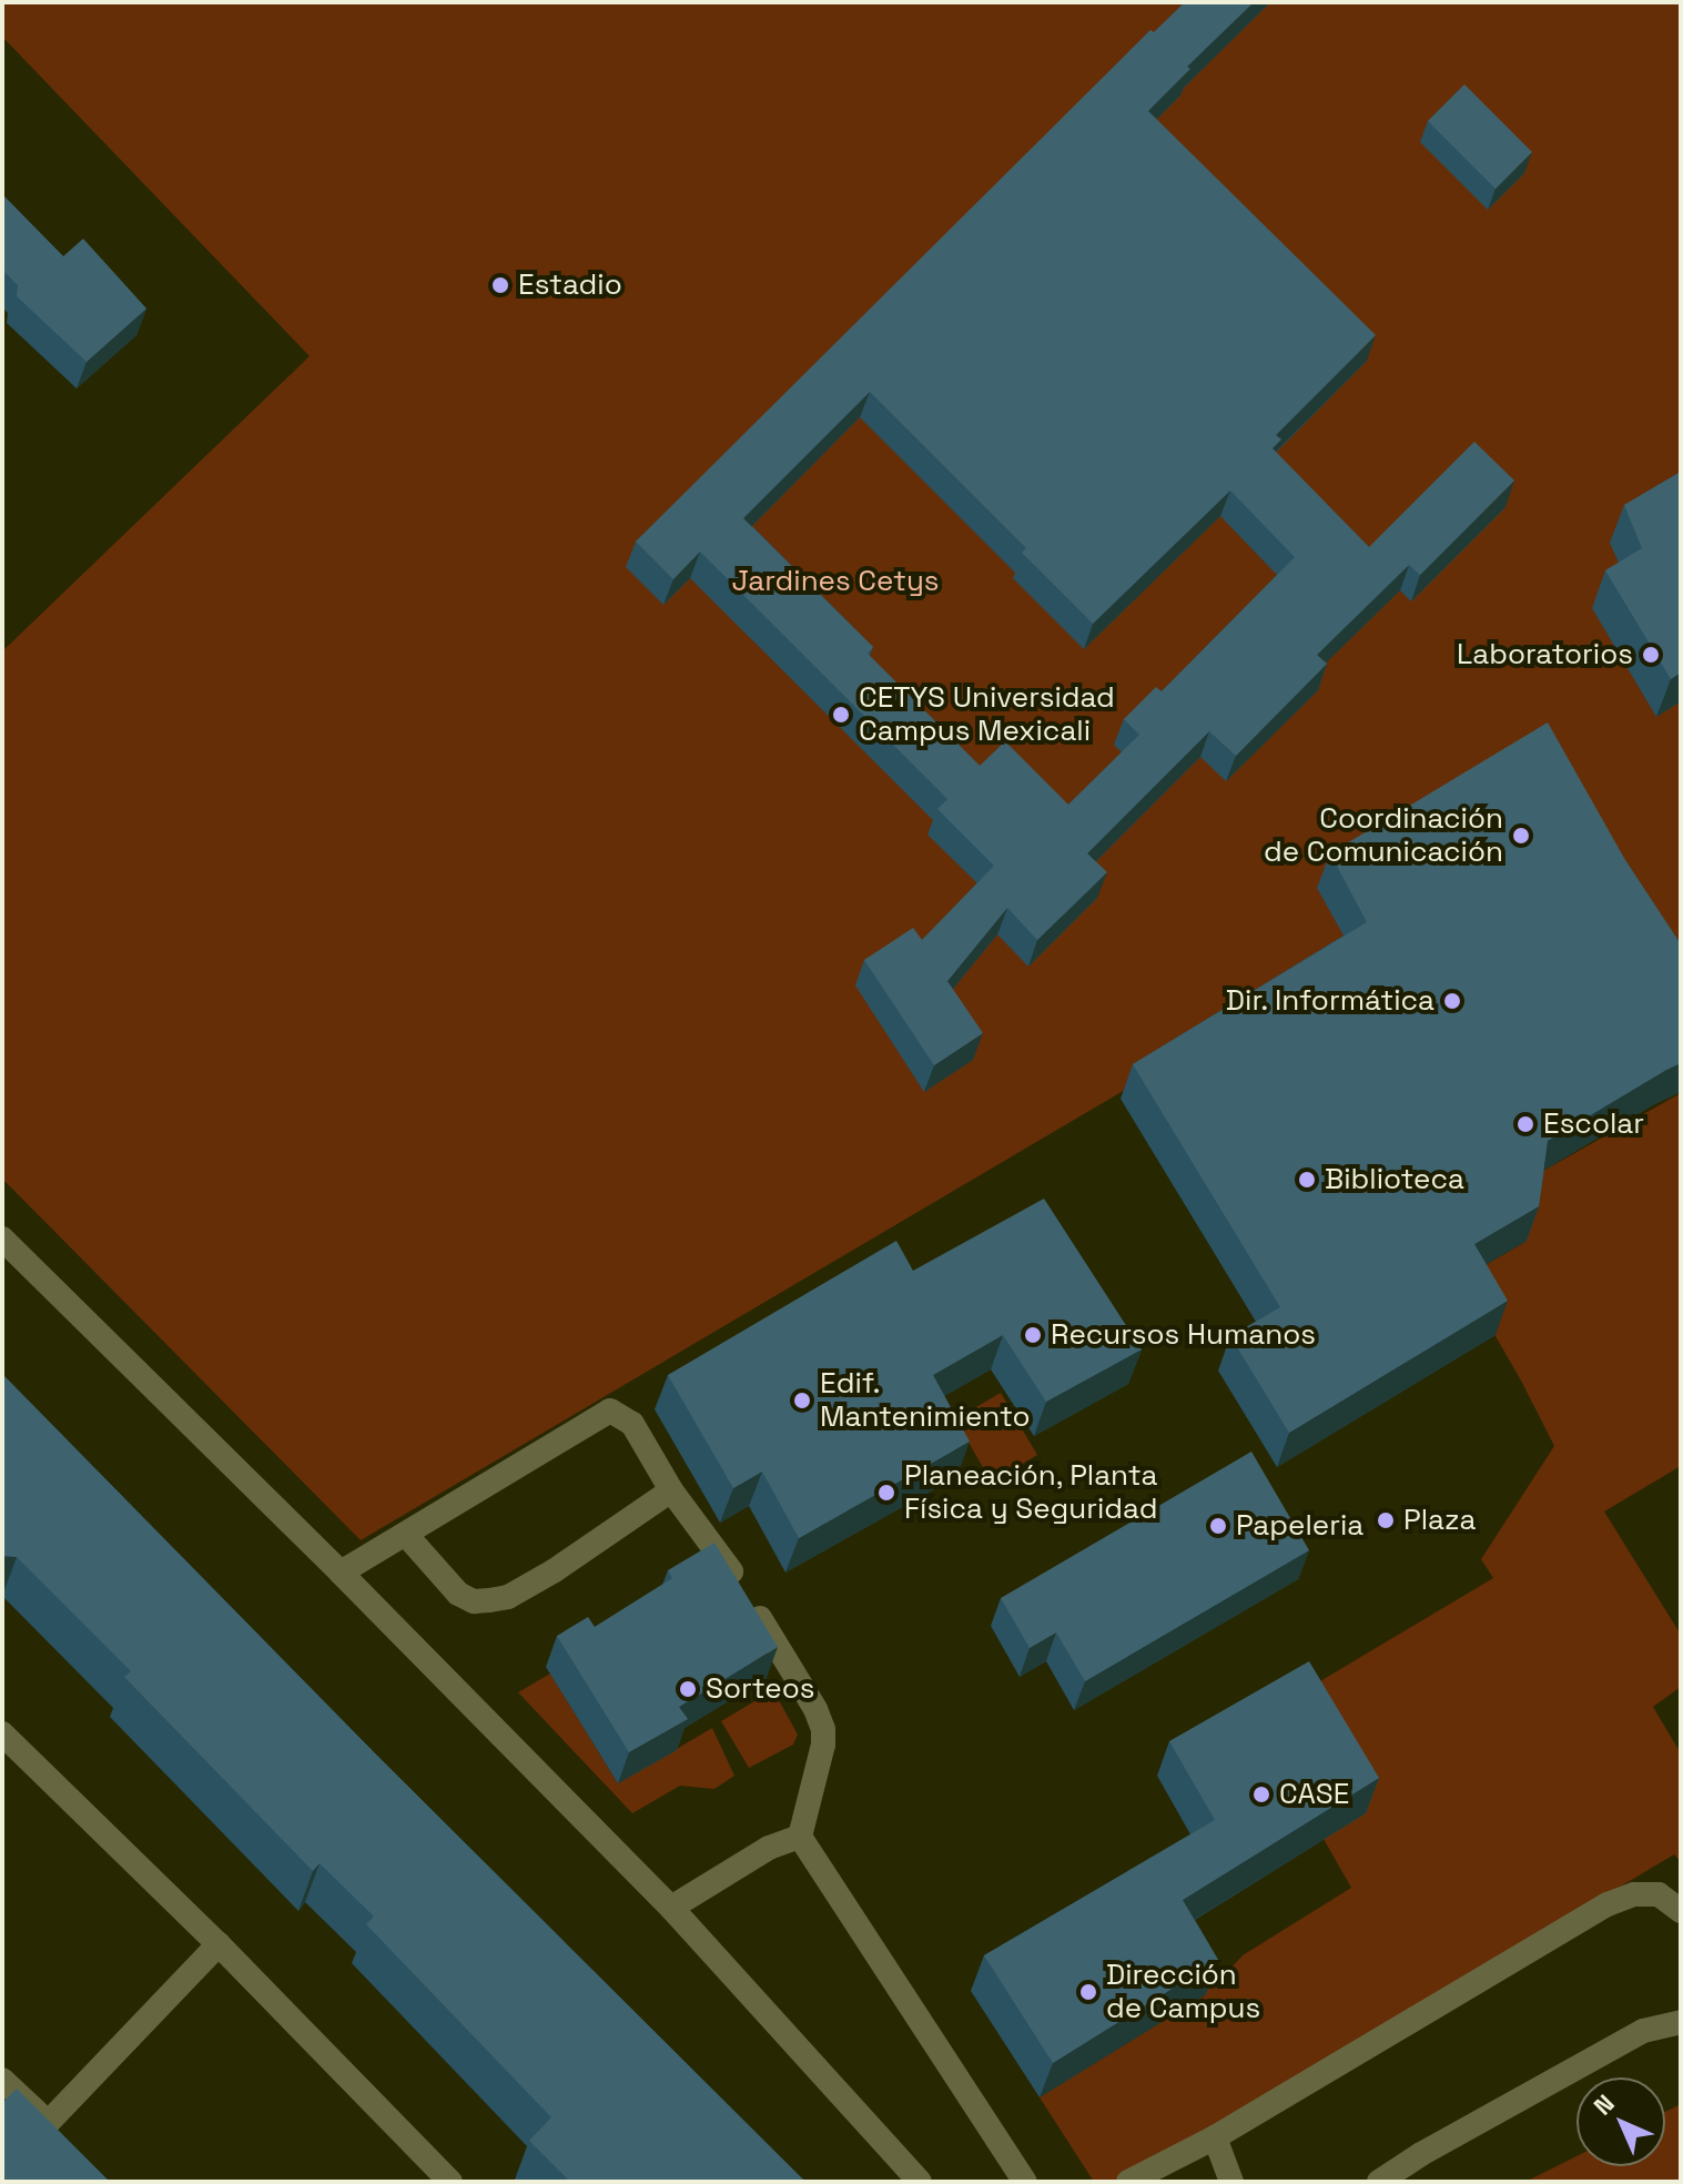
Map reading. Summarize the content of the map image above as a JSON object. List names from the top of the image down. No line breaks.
{"parks":["Jardines Cetys"],"places":["Estadio","Laboratorios","CETYS Universidad Campus Mexicali","Coordinación de Comunicación","Dir. Informática","Escolar","Biblioteca","Recursos Humanos","Edif. Mantenimiento","Planeación, Planta Física y Seguridad","Plaza","Papeleria","Sorteos","CASE","Dirección de Campus"],"north":"top left"}
